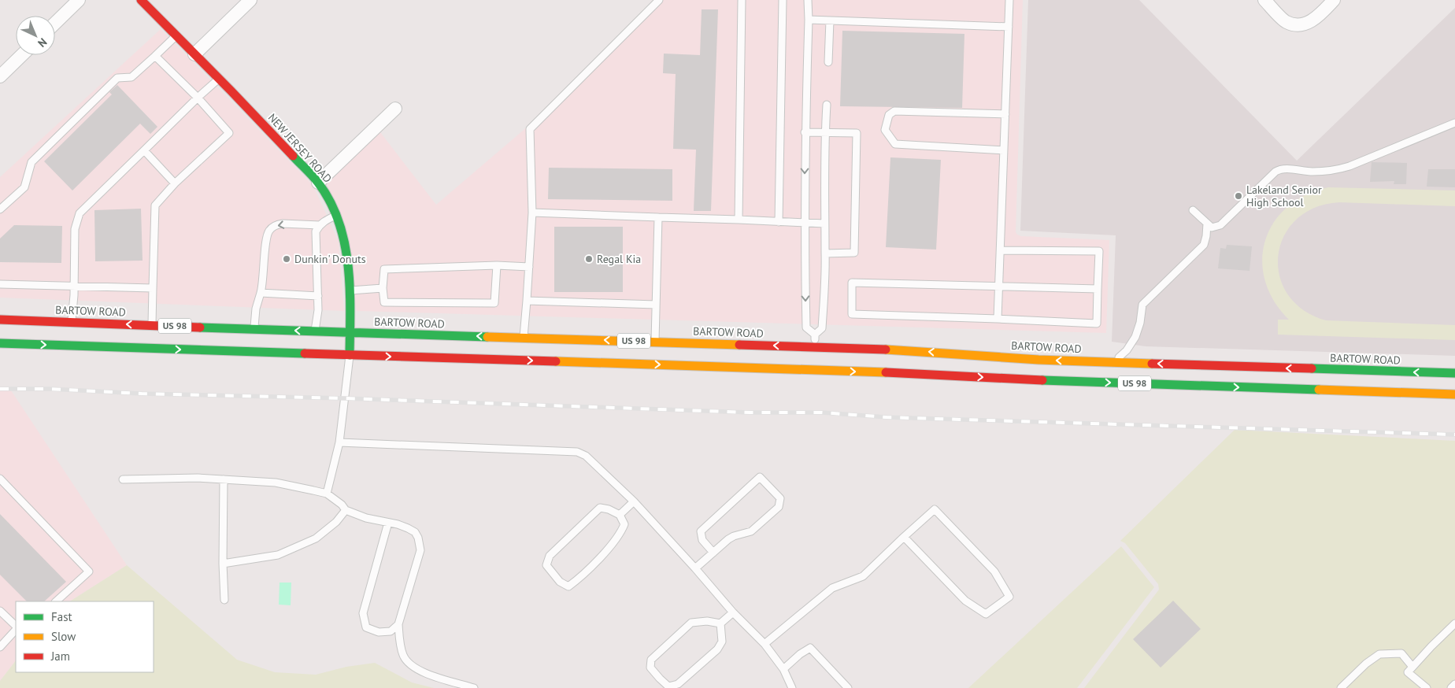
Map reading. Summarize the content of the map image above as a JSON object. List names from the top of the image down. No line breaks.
{"streets":{"main road":["NEW JERSEY ROAD","BARTOW ROAD","US 98"]},"crossings":[["NEW JERSEY ROAD","BARTOW ROAD"]],"places":["Lakeland Senior High School","Dunkin' Donuts","Regal Kia"],"legend":["Fast","Slow","Jam"],"north":"bottom right"}
